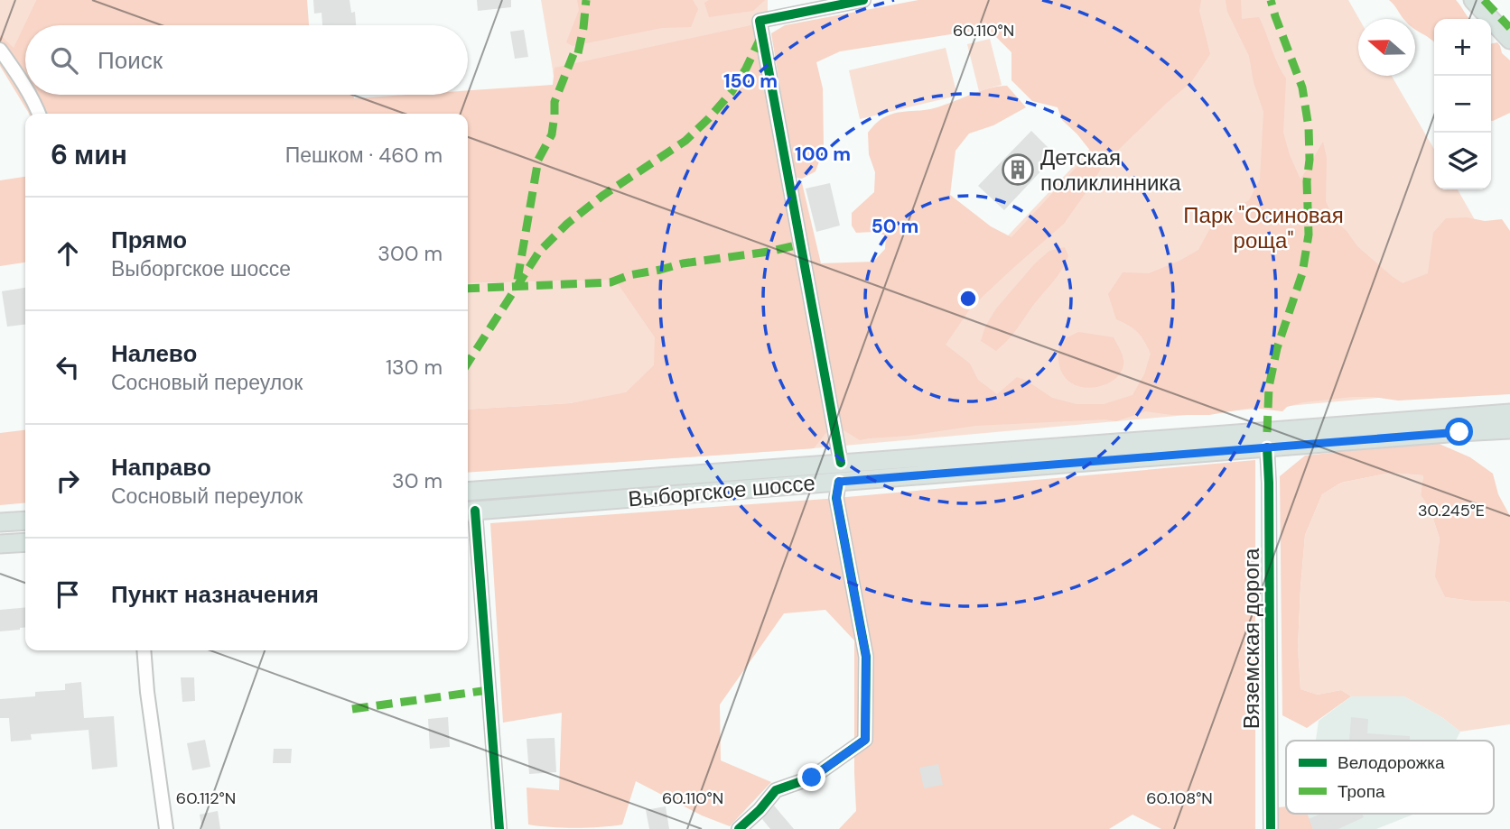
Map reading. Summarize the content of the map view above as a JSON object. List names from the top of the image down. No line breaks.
{"streets":{"main road":["Выборгское шоссе"],"street":["Вяземская дорога"]},"crossings":[["Выборгское шоссе","Вяземская дорога"]],"parks":["Парк \"Осиновая роща\""],"places":{"building":["Детская поликлинника"]},"legend":["Велодорожка","Тропа"],"north":"left","page":{"map_buttons":["+","−"],"search":"Поиск","heading":["6 мин","Пешком · 460 m"],"list":[["Прямо","Выборгское шоссе","300 m"],["Налево","Сосновый переулок","130 m"],["Направо","Сосновый переулок","30 m"],"Пункт назначения"]},"coordinates":["60.110°N","30.245°E","60.112°N","60.108°N"],"rings":["150 m","100 m","50 m"]}
